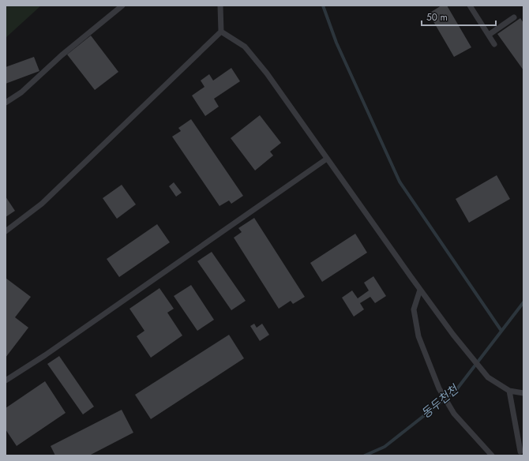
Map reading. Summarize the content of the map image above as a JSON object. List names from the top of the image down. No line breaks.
{"water":["동두천천"],"scale_bar":"50 m"}
